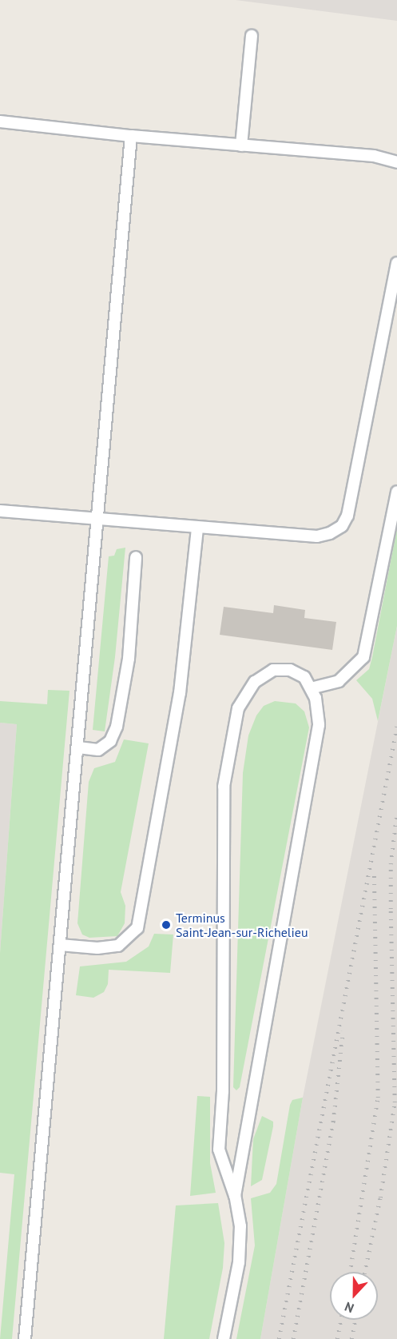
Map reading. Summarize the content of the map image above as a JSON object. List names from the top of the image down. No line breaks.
{"places":["Terminus Saint-Jean-sur-Richelieu"],"north":"bottom"}
